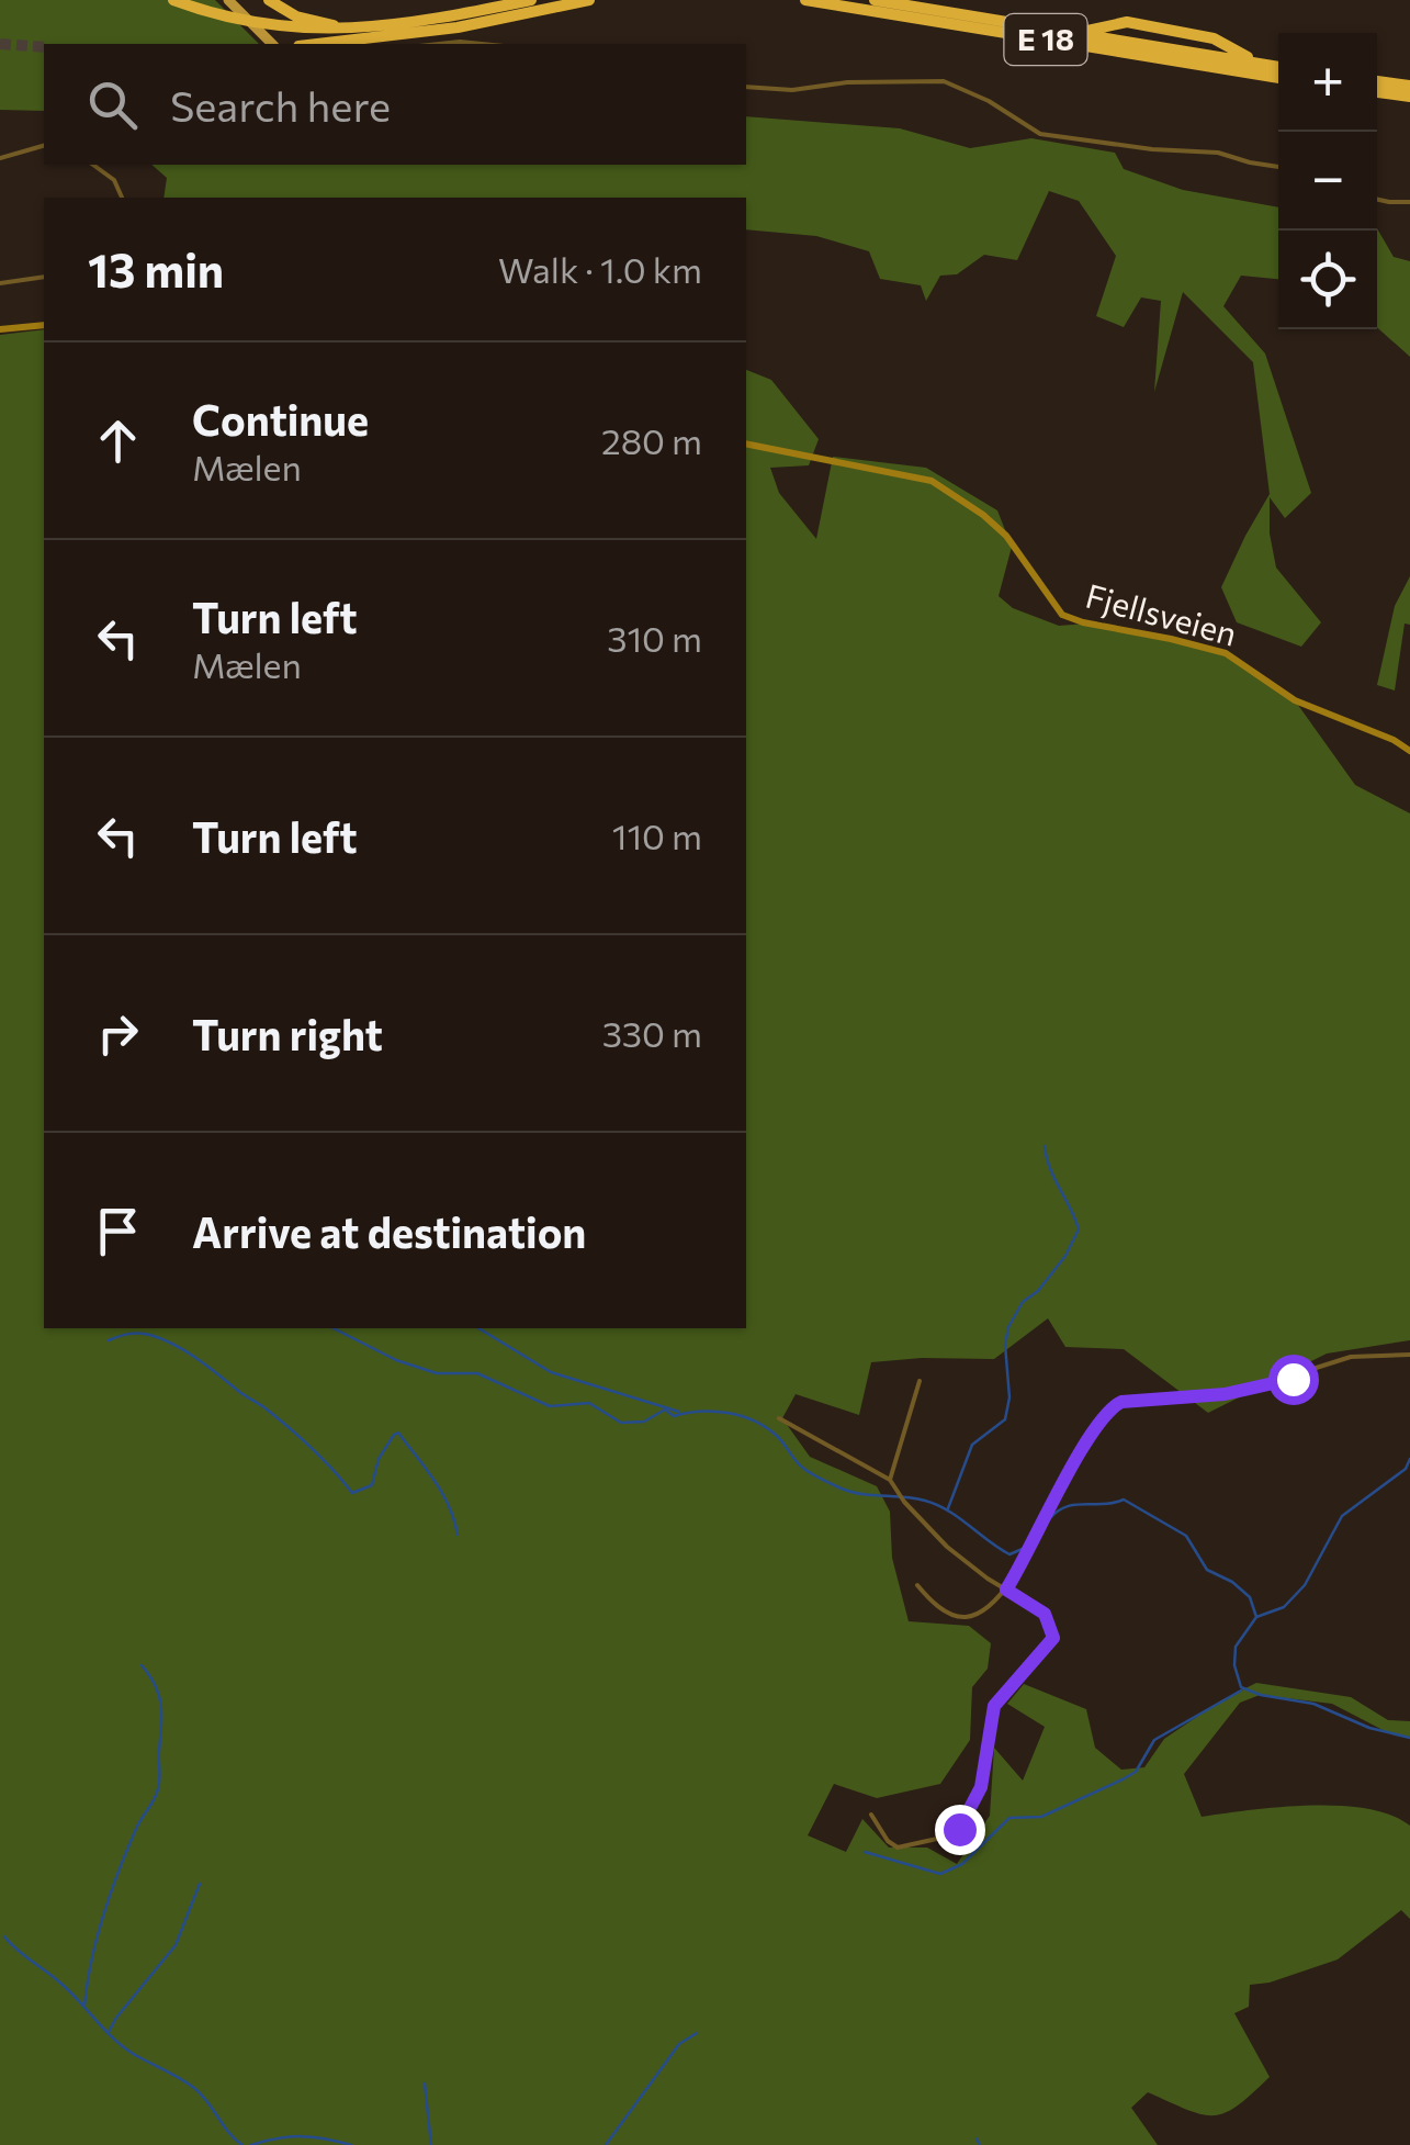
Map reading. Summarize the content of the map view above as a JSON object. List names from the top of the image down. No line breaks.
{"streets":{"highway":["E 18"],"main road":["Fjellsveien"]},"page":{"map_buttons":["+","−"],"search":"Search here","heading":["13 min","Walk · 1.0 km"],"list":[["Continue","Mælen","280 m"],["Turn left","Mælen","310 m"],["Turn left","110 m"],["Turn right","330 m"],"Arrive at destination"]}}
